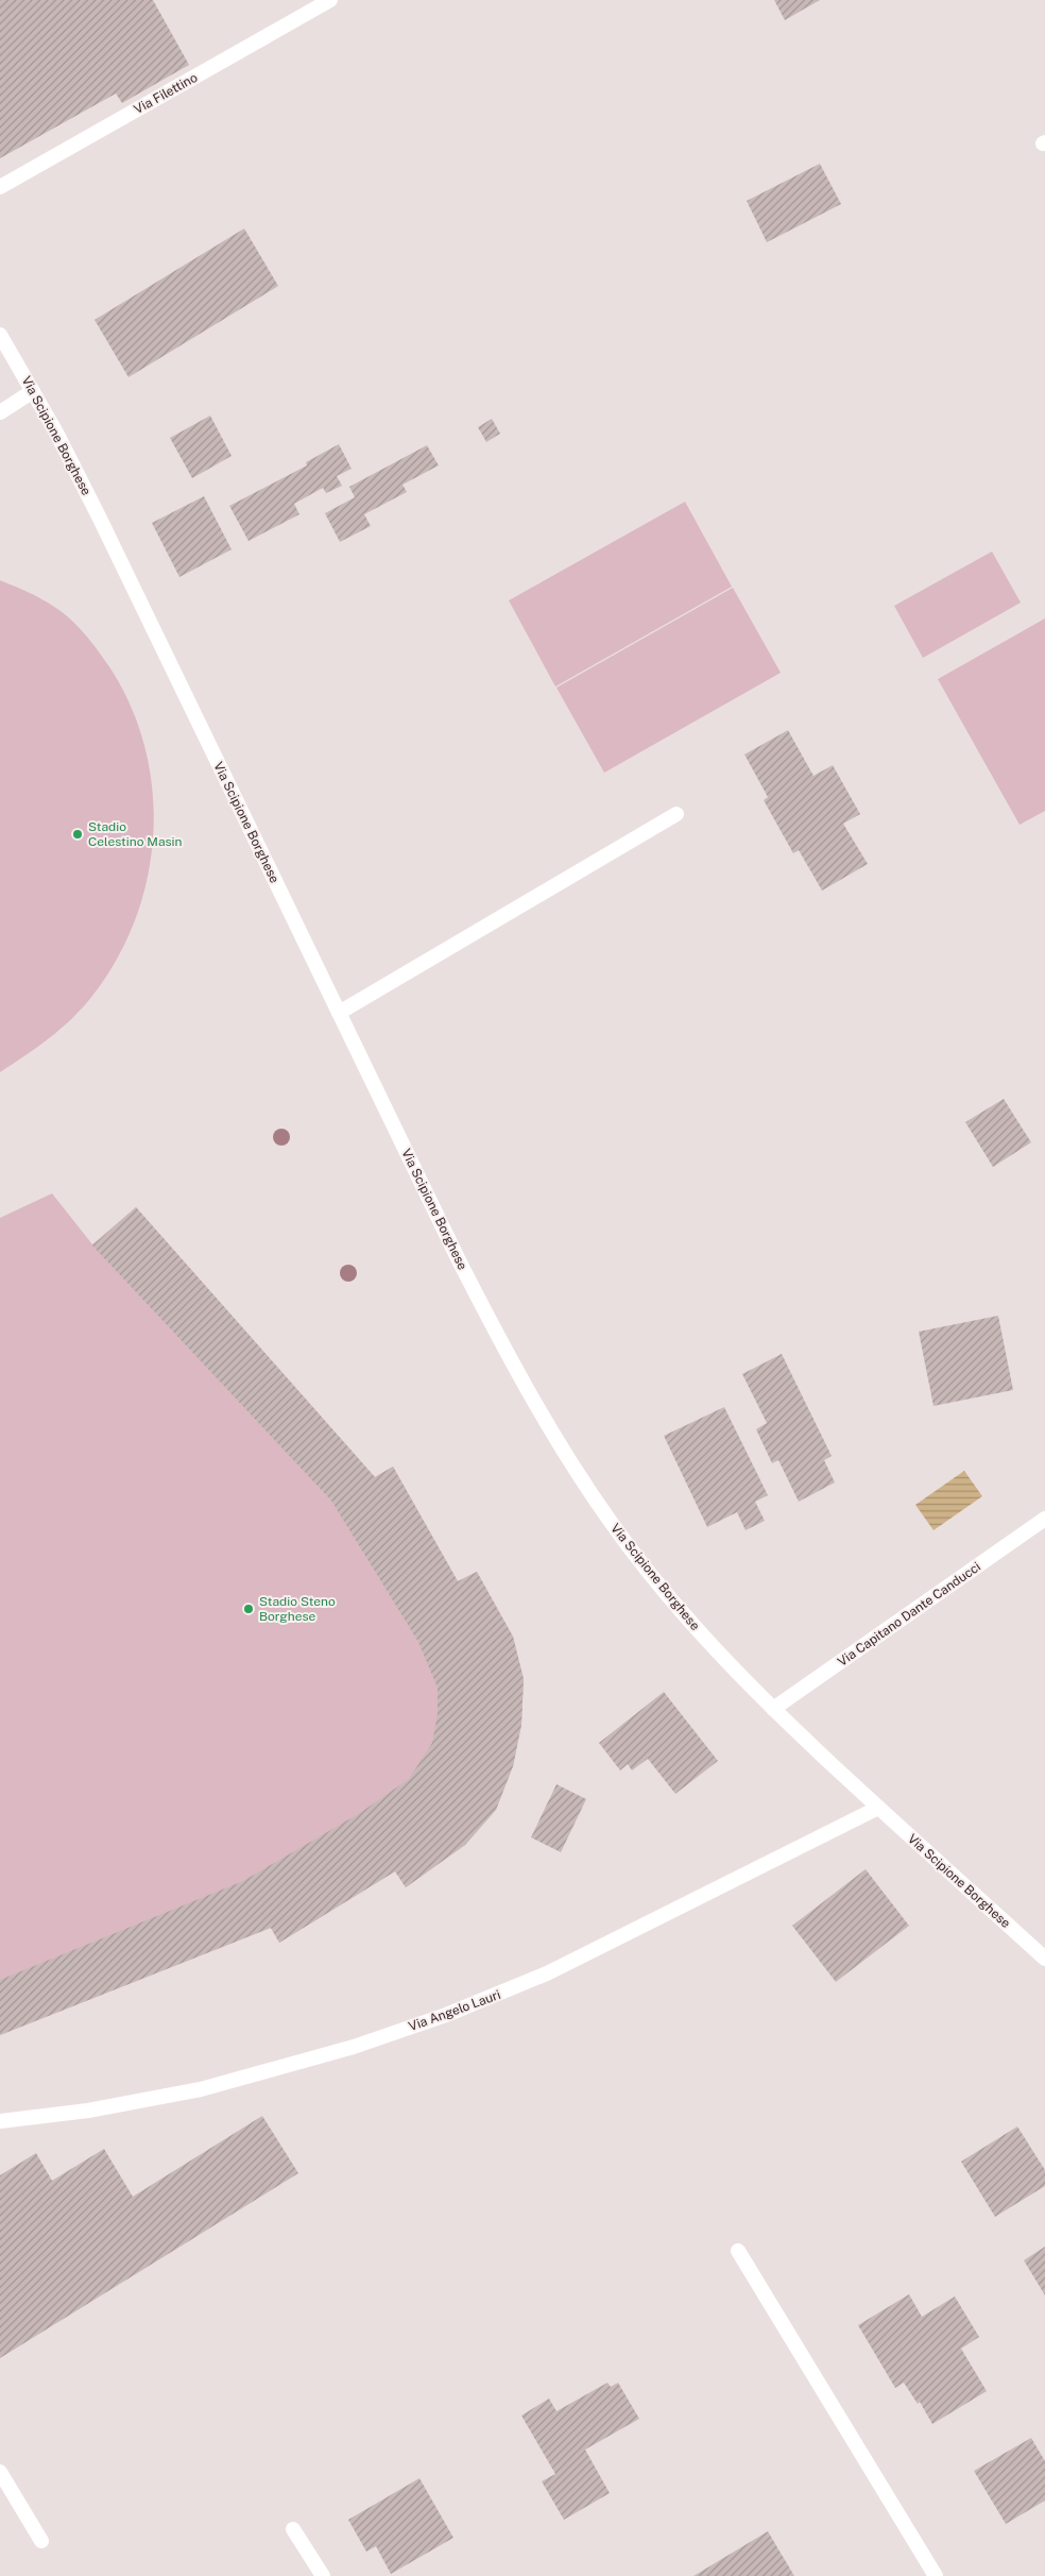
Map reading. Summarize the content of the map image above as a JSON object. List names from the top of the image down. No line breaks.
{"streets":{"street":["Via Filettino","Via Scipione Borghese","Via Capitano Dante Canducci","Via Angelo Lauri"]},"crossings":[["Via Scipione Borghese","Via Capitano Dante Canducci"],["Via Scipione Borghese","Via Angelo Lauri"]],"places":["Stadio Celestino Masin","Stadio Steno Borghese"]}
